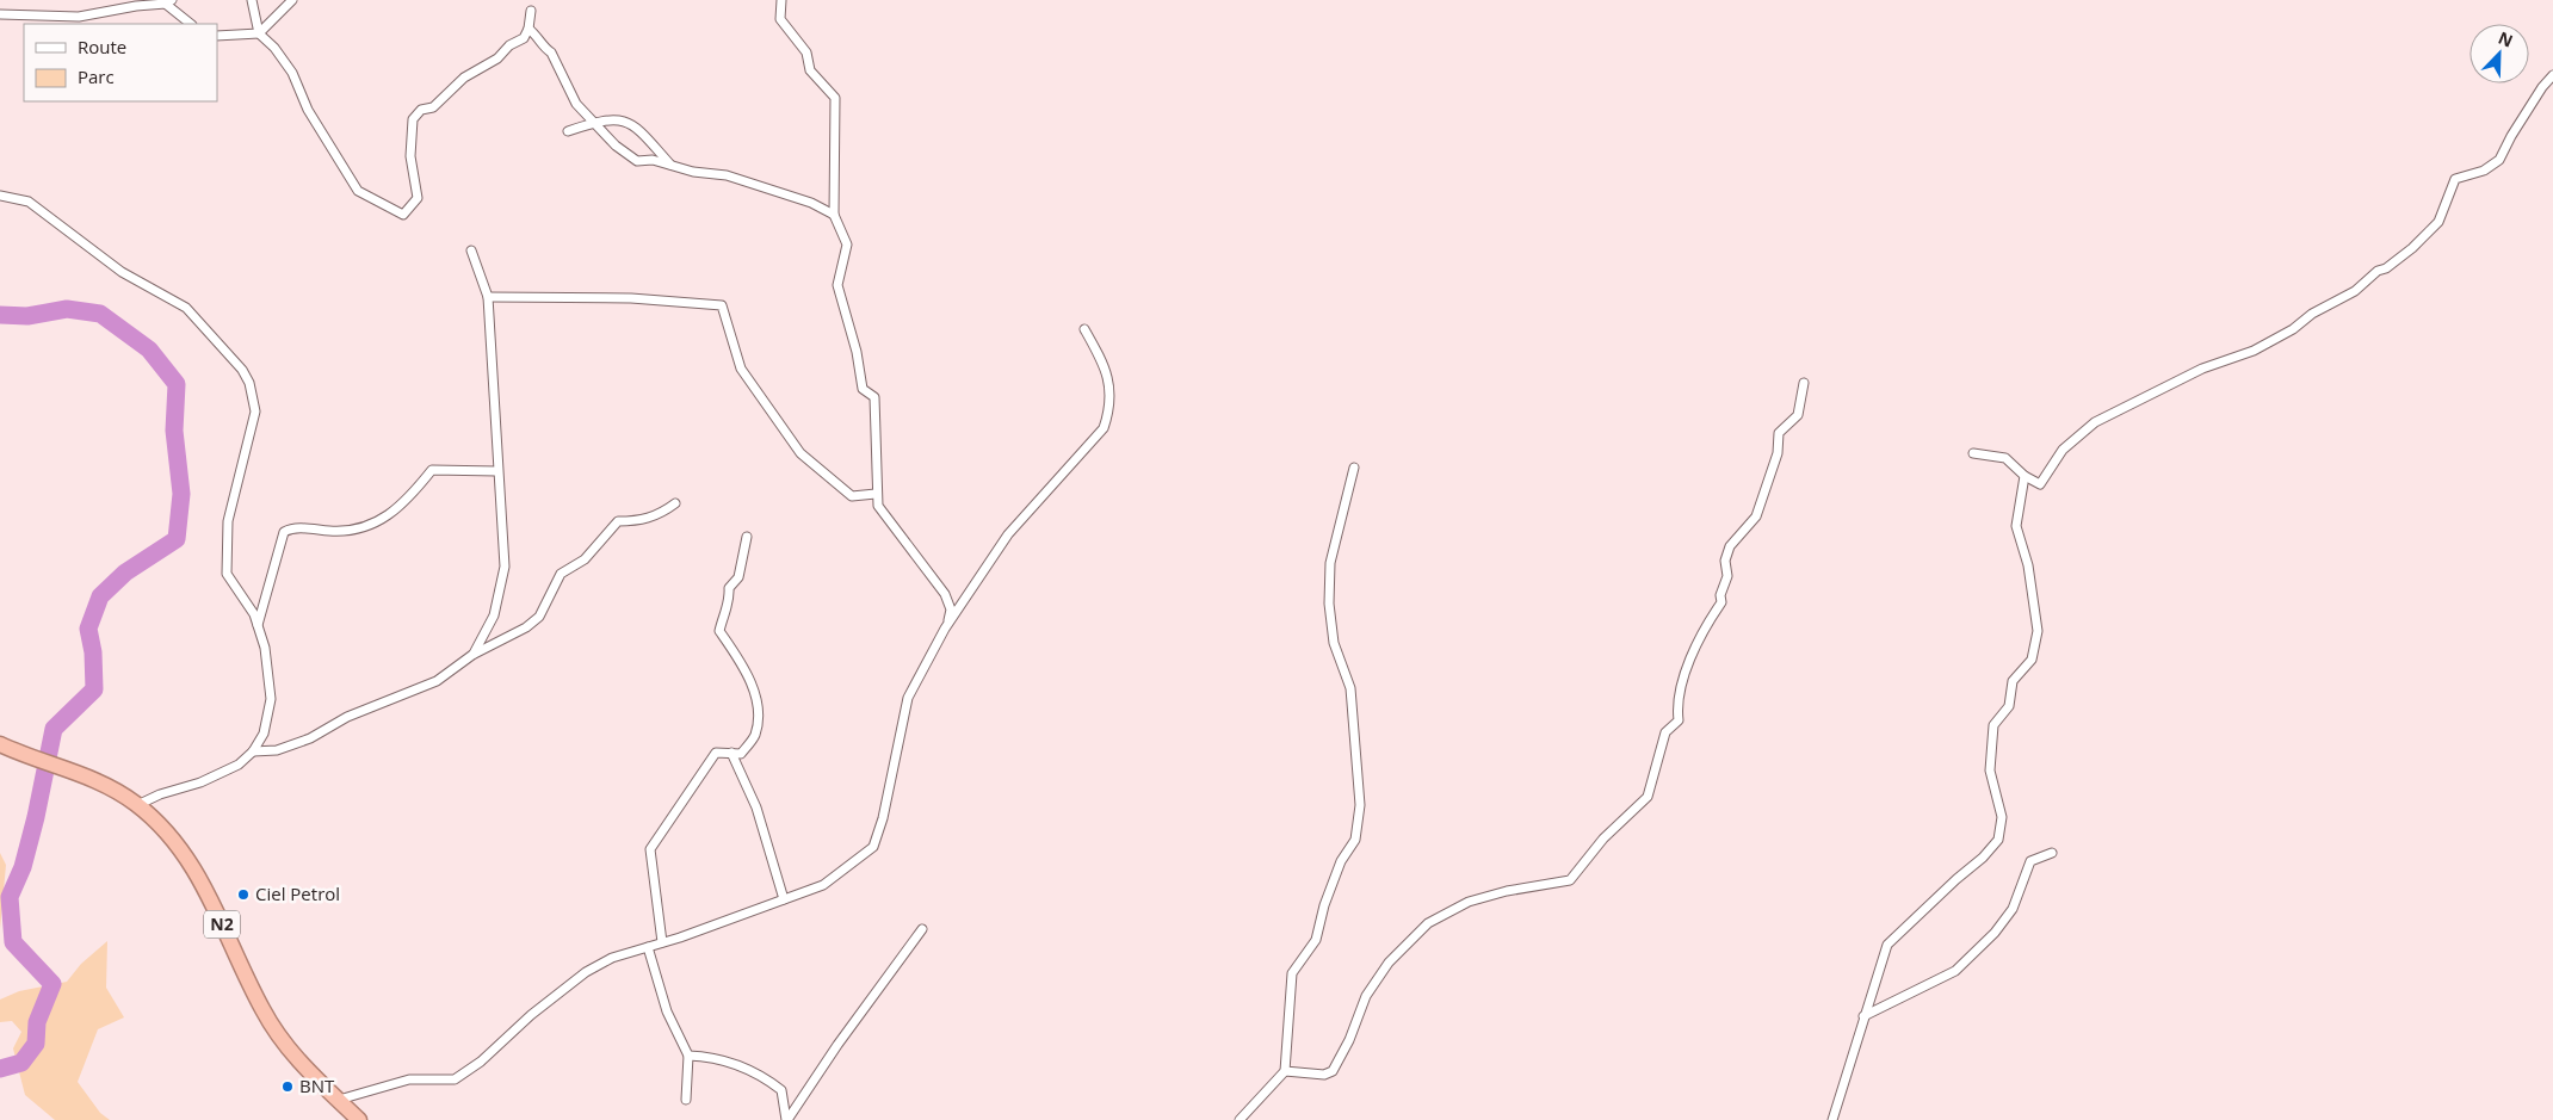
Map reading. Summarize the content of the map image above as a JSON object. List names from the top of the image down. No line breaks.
{"streets":{"highway":["N2"]},"places":["Ciel Petrol","BNT"],"legend":["Route","Parc"],"north":"top right"}
